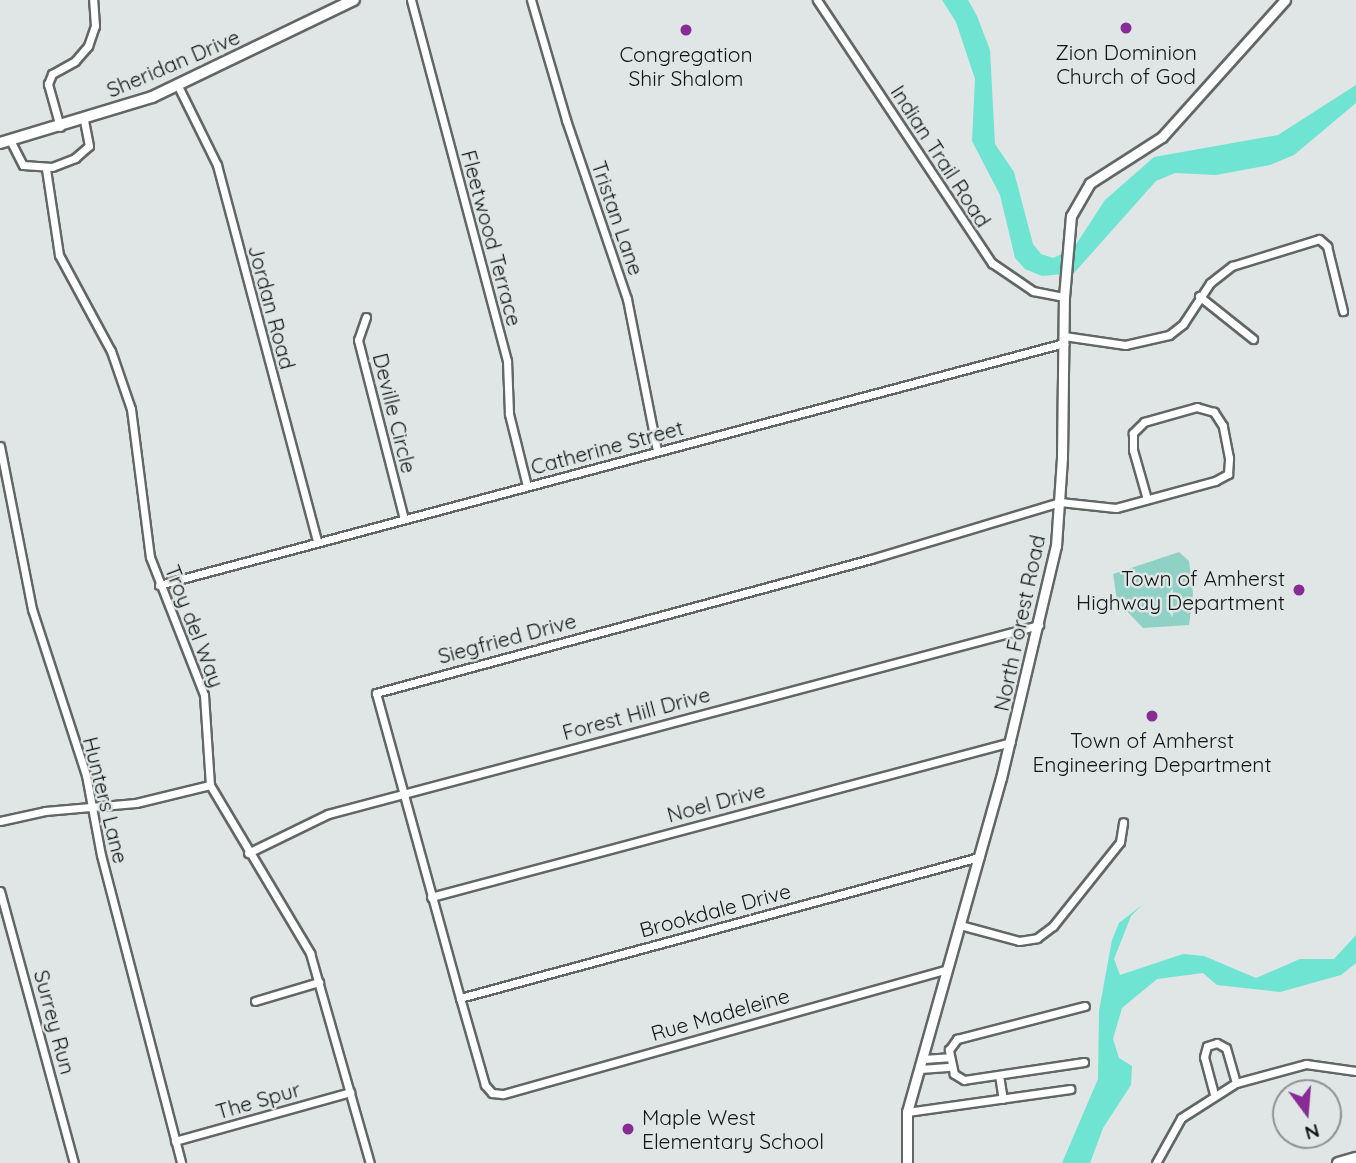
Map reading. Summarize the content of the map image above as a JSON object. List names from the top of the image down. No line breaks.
{"streets":{"main road":["Sheridan Drive"],"street":["Indian Trail Road","Tristan Lane","Fleetwood Terrace","Jordan Road","Deville Circle","Catherine Street","North Forest Road","Troy del Way","Siegfried Drive","Forest Hill Drive","Hunters Lane","Noel Drive","Brookdale Drive","Rue Madeleine","Surrey Run","The Spur"]},"crossings":[["Sheridan Drive","Jordan Road"],["Indian Trail Road","North Forest Road"],["Tristan Lane","Catherine Street"],["Fleetwood Terrace","Catherine Street"],["Jordan Road","Catherine Street"],["Deville Circle","Catherine Street"],["Catherine Street","North Forest Road"],["Catherine Street","Troy del Way"],["North Forest Road","Siegfried Drive"],["North Forest Road","Forest Hill Drive"],["North Forest Road","Noel Drive"],["North Forest Road","Brookdale Drive"],["North Forest Road","Rue Madeleine"],["Troy del Way","Forest Hill Drive"],["Troy del Way","The Spur"],["Siegfried Drive","Forest Hill Drive"],["Siegfried Drive","Noel Drive"],["Siegfried Drive","Brookdale Drive"],["Siegfried Drive","Rue Madeleine"],["Hunters Lane","The Spur"]],"places":["Zion Dominion Church of God","Congregation Shir Shalom","Town of Amherst Highway Department","Town of Amherst Engineering Department","Maple West Elementary School"],"north":"bottom"}
